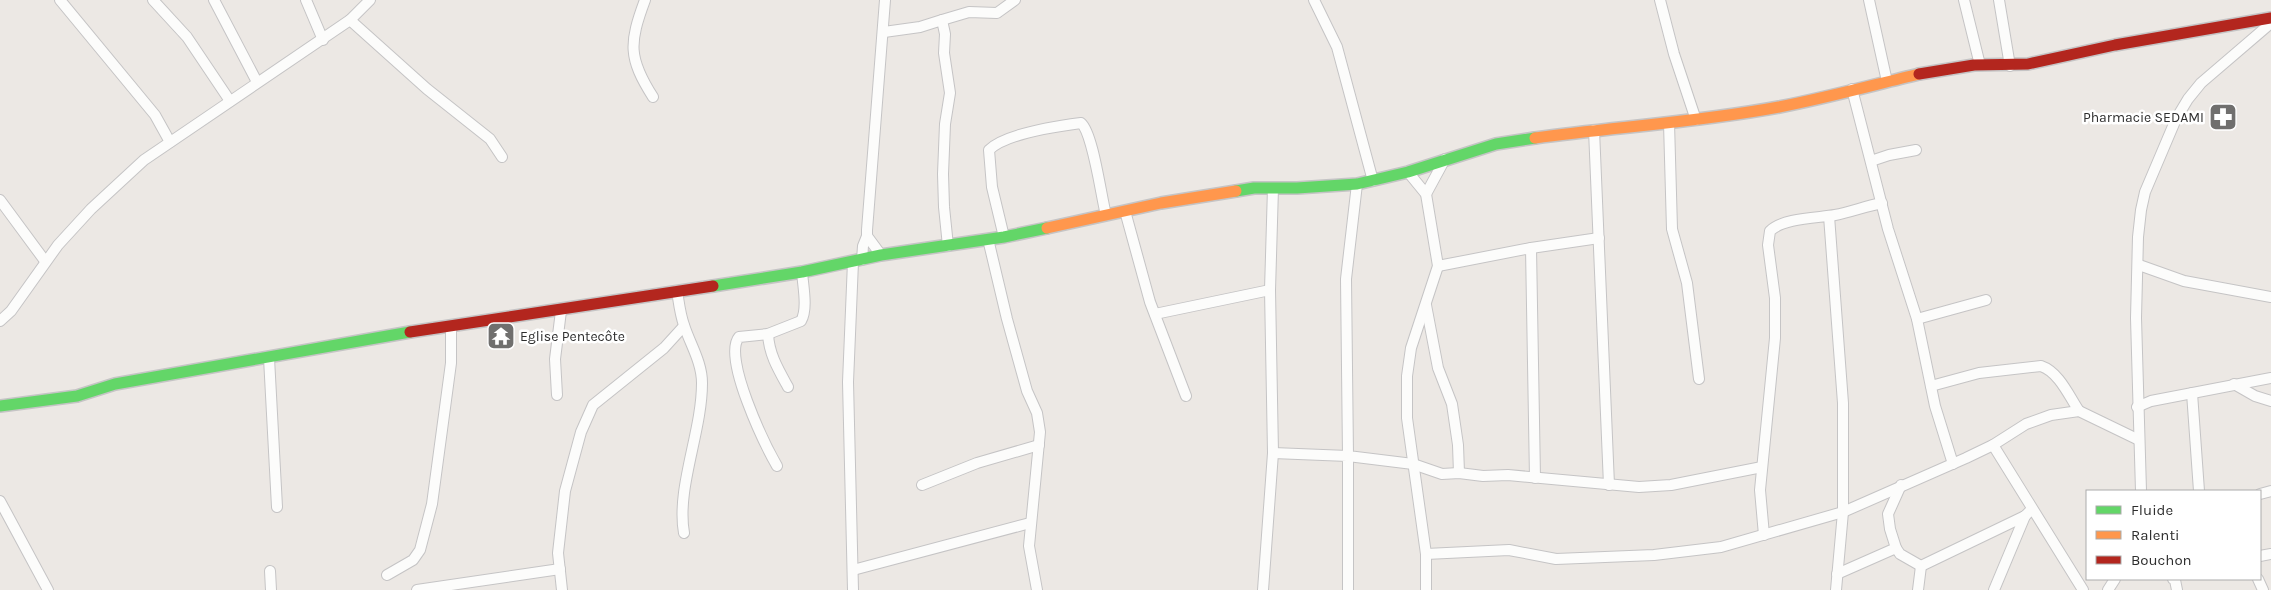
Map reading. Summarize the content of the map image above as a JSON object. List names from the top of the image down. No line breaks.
{"places":{"pharmacy":["Pharmacie SEDAMI"],"temple":["Eglise Pentecôte"]},"legend":["Fluide","Ralenti","Bouchon"]}
